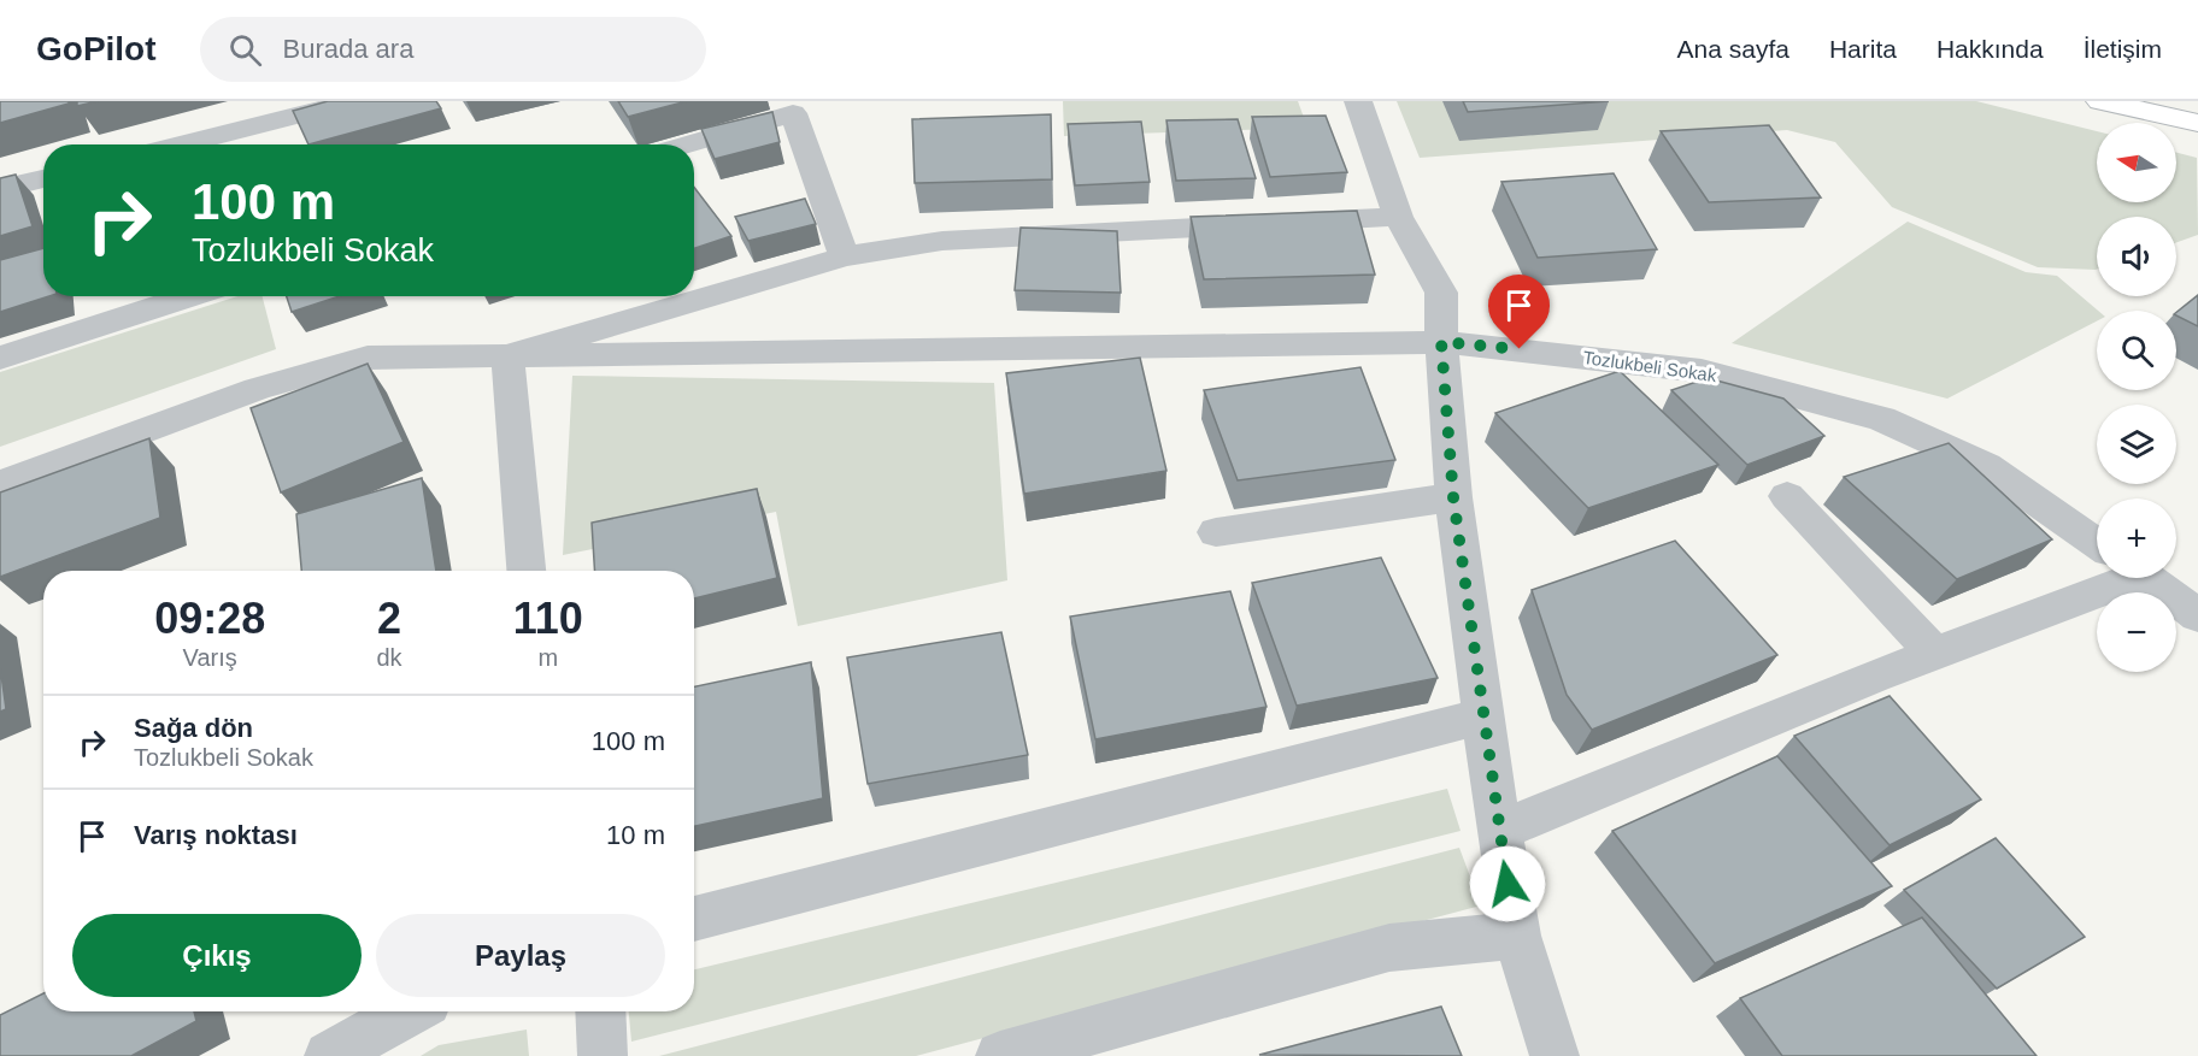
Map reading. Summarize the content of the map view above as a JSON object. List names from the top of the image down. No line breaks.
{"streets":{"street":["Tozlukbeli Sokak"]},"north":"left","page":{"header":"GoPilot","search":"Burada ara","nav":["Ana sayfa","Harita","Hakkında","İletişim"],"map_buttons":["+","−"],"turn":["100 m","Tozlukbeli Sokak"],"eta":["09:28","Varış","2","dk","110","m"],"list":[{"name":"Sağa dön","note":"Tozlukbeli Sokak","value":"100 m"},{"name":"Varış noktası","value":"10 m"}],"buttons":["Çıkış","Paylaş"]}}
